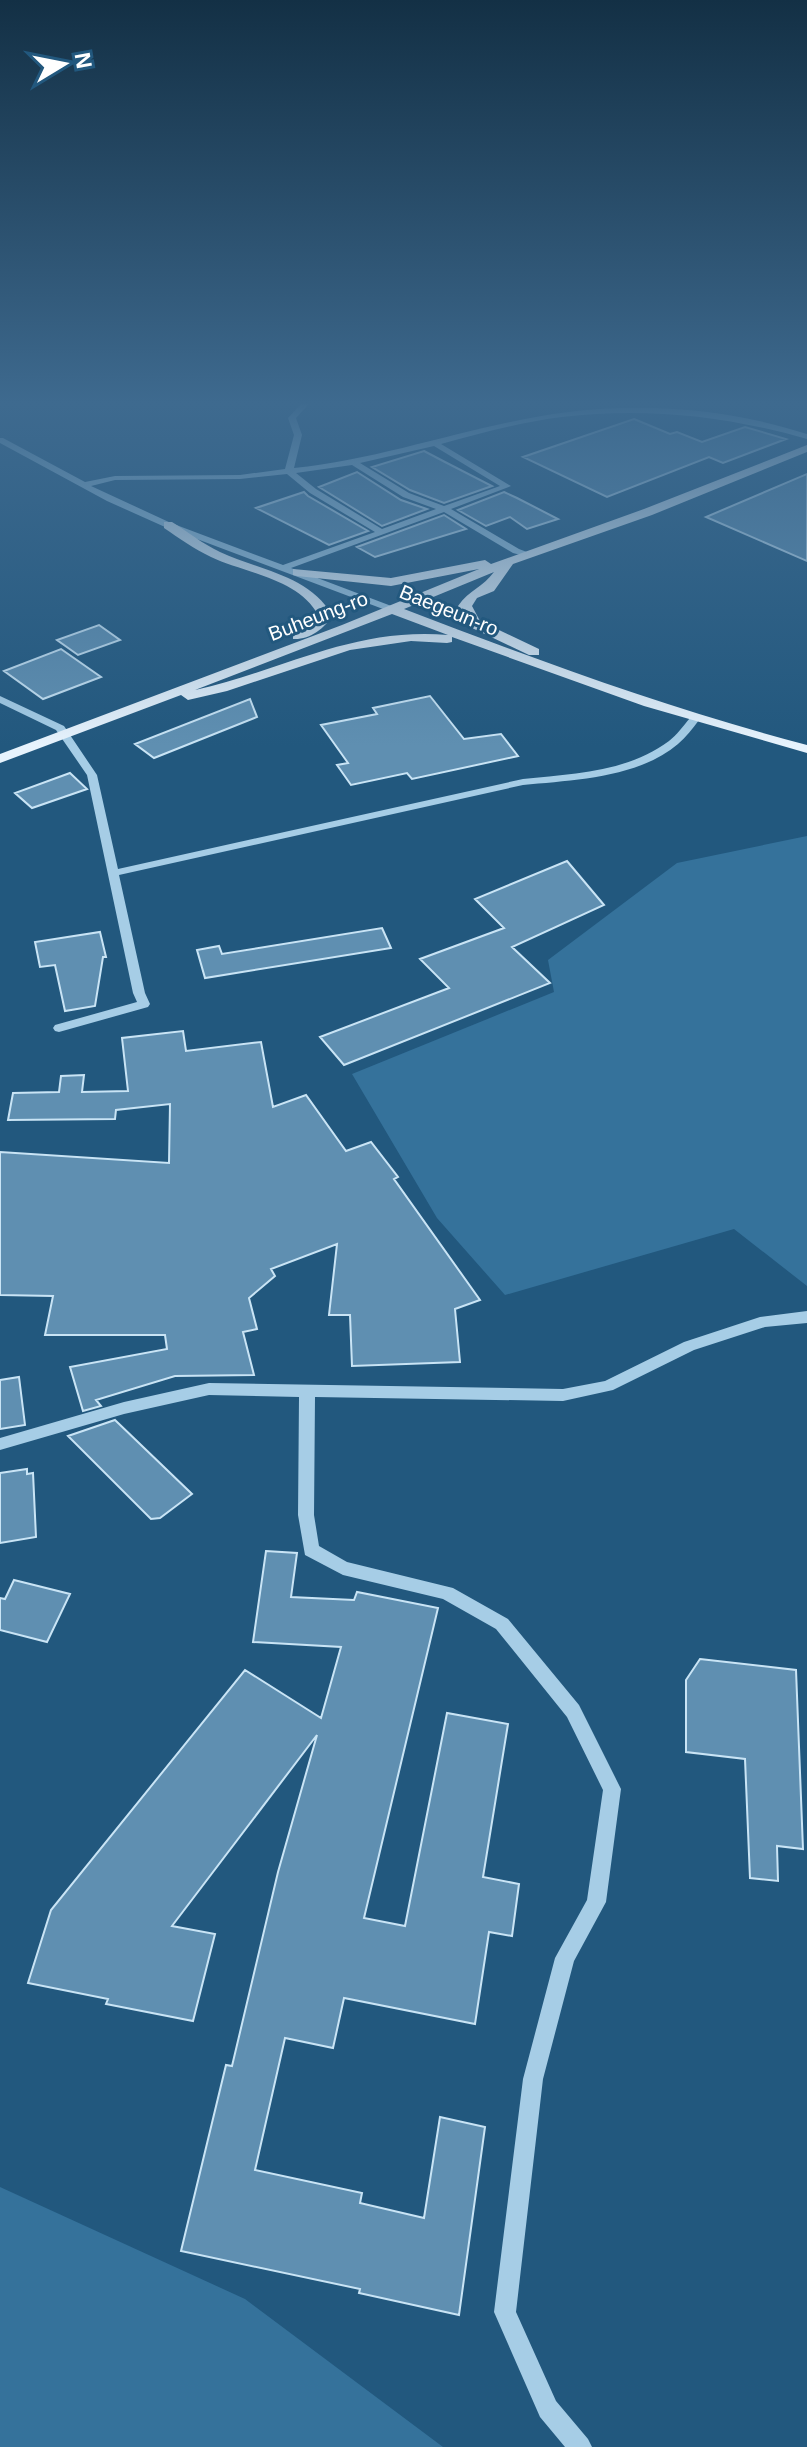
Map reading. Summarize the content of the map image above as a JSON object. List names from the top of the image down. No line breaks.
{"streets":{"main road":["Baegeun-ro","Buheung-ro"]},"crossings":[["Baegeun-ro","Buheung-ro"]],"north":"right"}
